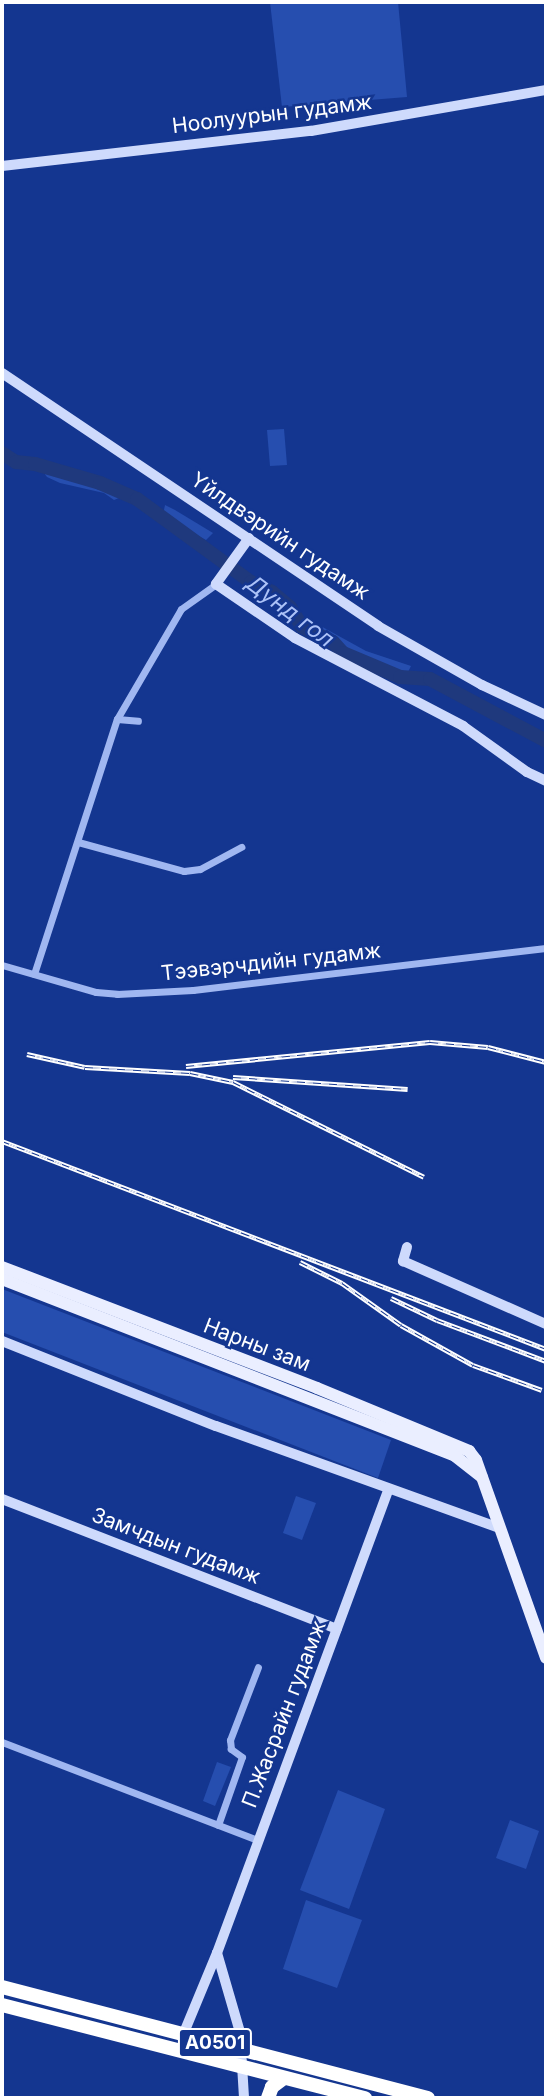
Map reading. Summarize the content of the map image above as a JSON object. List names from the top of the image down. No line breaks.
{"streets":{"highway":["A0501"],"main road":["Нарны зам"],"street":["Ноолуурын гудамж","Yйлдвэрийн гудамж","Тээвэрчдийн гудамж","Замчдын гудамж","П.Жасрайн гудамж"]},"crossings":[["Замчдын гудамж","П.Жасрайн гудамж"],["П.Жасрайн гудамж","A0501"]],"water":["Дунд гол"]}
